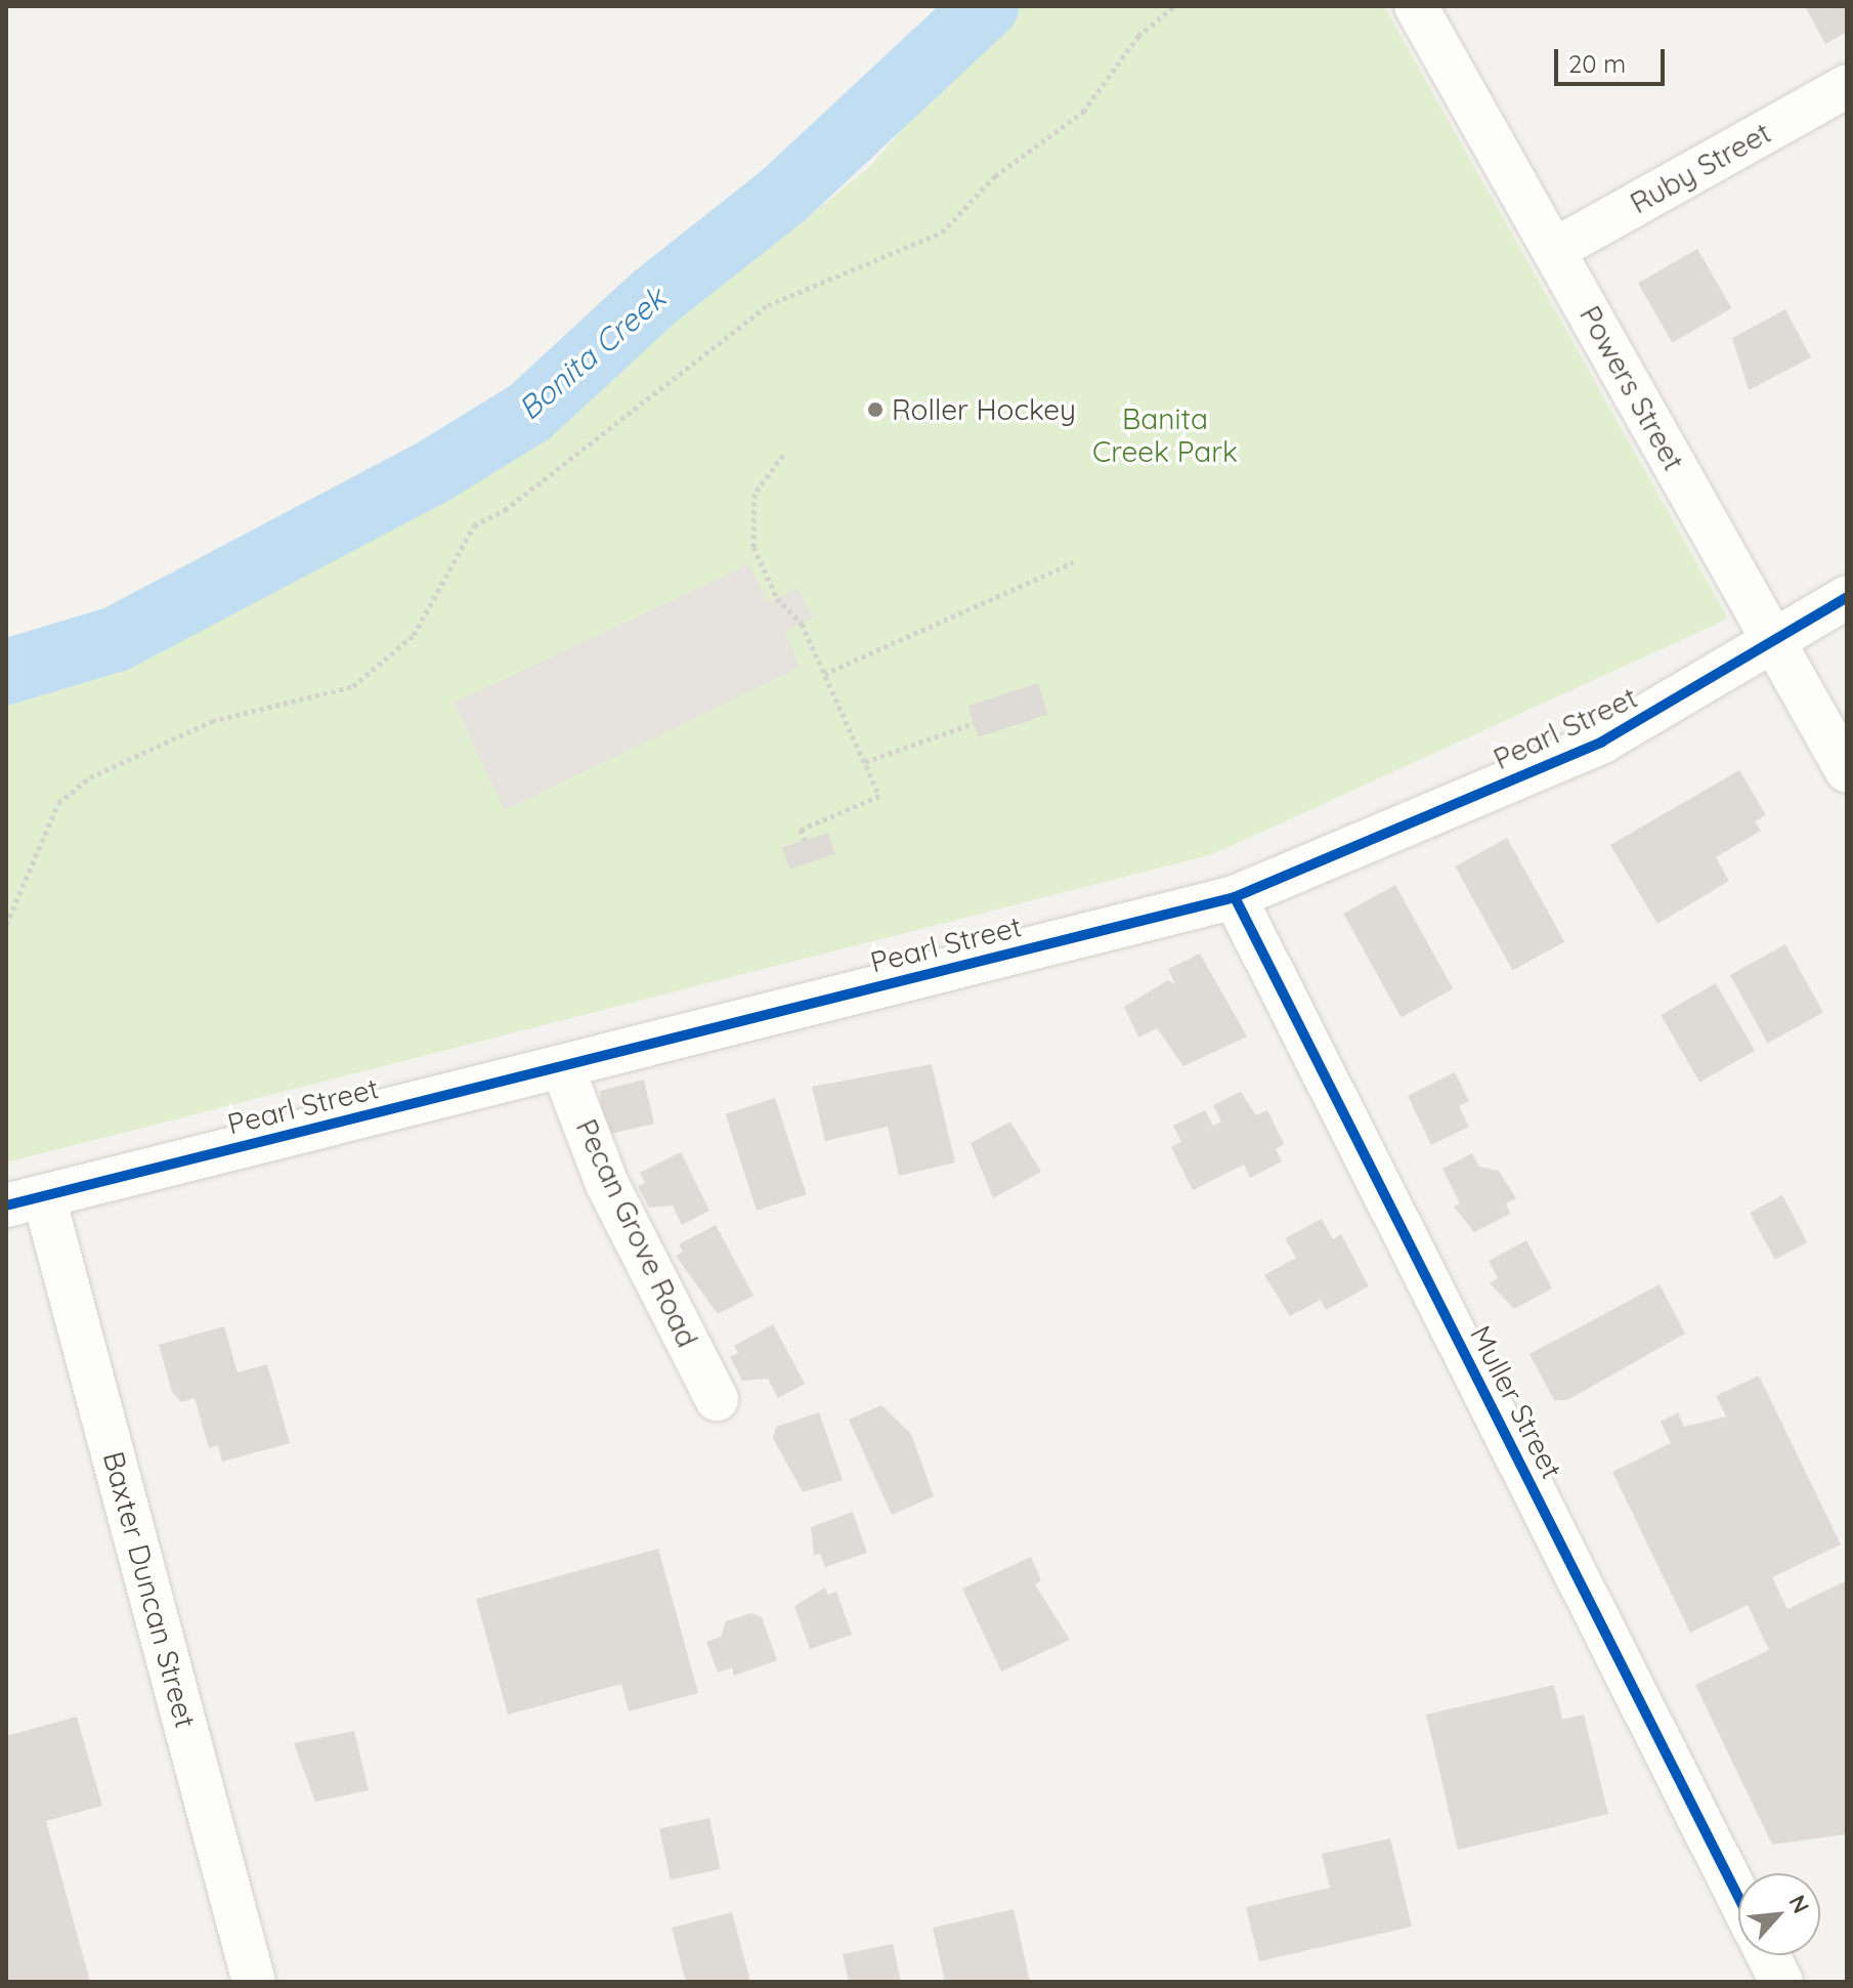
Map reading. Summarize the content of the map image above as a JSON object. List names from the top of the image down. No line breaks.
{"streets":{"street":["Ruby Street","Powers Street","Pearl Street","Pecan Grove Road","Muller Street","Baxter Duncan Street"]},"crossings":[["Ruby Street","Powers Street"],["Powers Street","Pearl Street"],["Pearl Street","Pecan Grove Road"],["Pearl Street","Muller Street"],["Pearl Street","Baxter Duncan Street"]],"water":["Bonita Creek"],"parks":["Banita Creek Park"],"places":["Roller Hockey"],"scale_bar":"20 m","north":"top right"}
